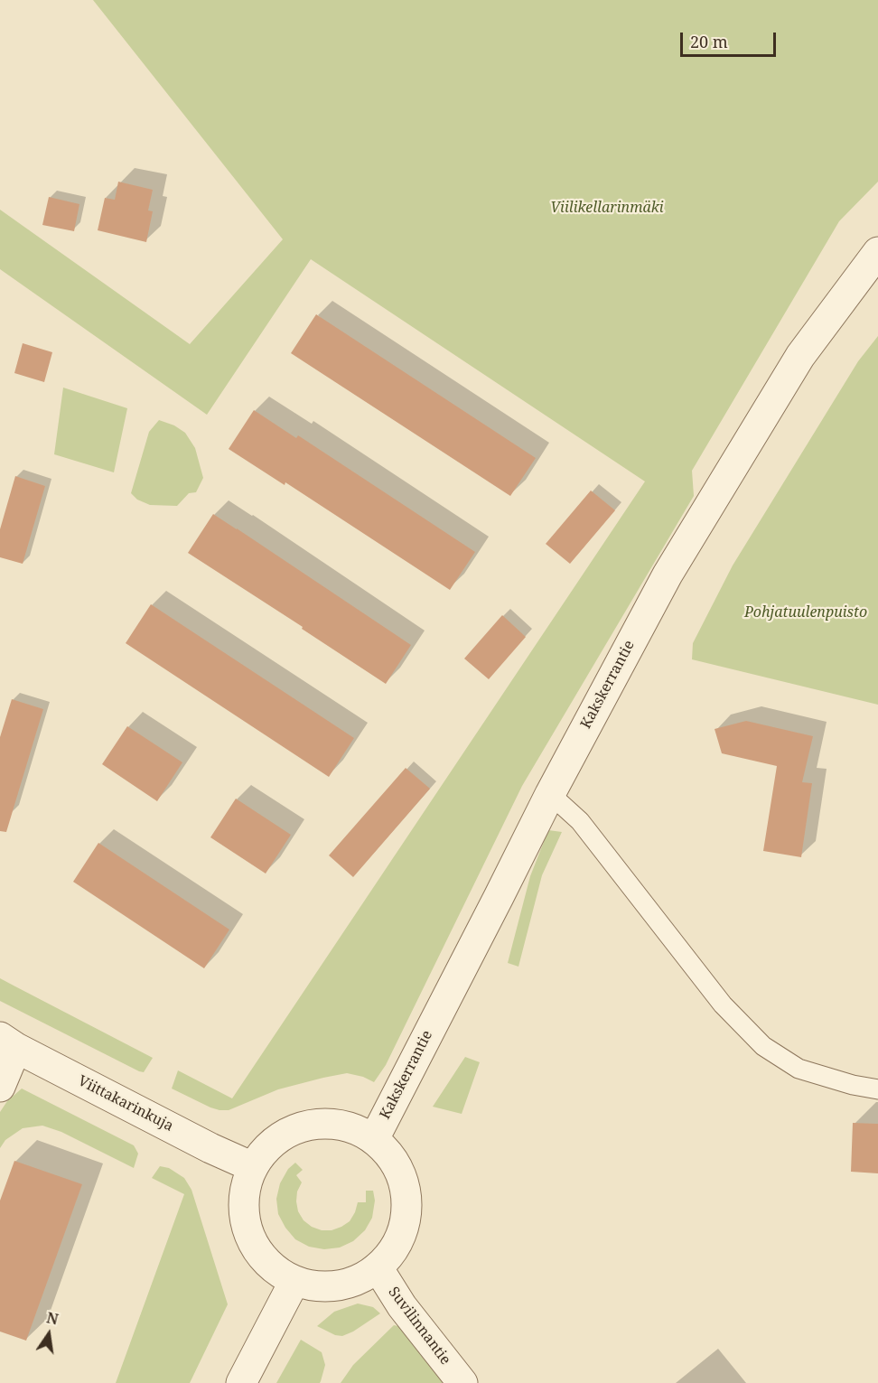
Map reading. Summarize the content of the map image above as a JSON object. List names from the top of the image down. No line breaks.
{"streets":{"street":["Kakskerrantie","Viittakarinkuja","Suvilinnantie"]},"crossings":[["Kakskerrantie","Viittakarinkuja"],["Kakskerrantie","Suvilinnantie"],["Viittakarinkuja","Suvilinnantie"]],"parks":["Viilikellarinmäki","Pohjatuulenpuisto"],"scale_bar":"20 m","north":"top"}
